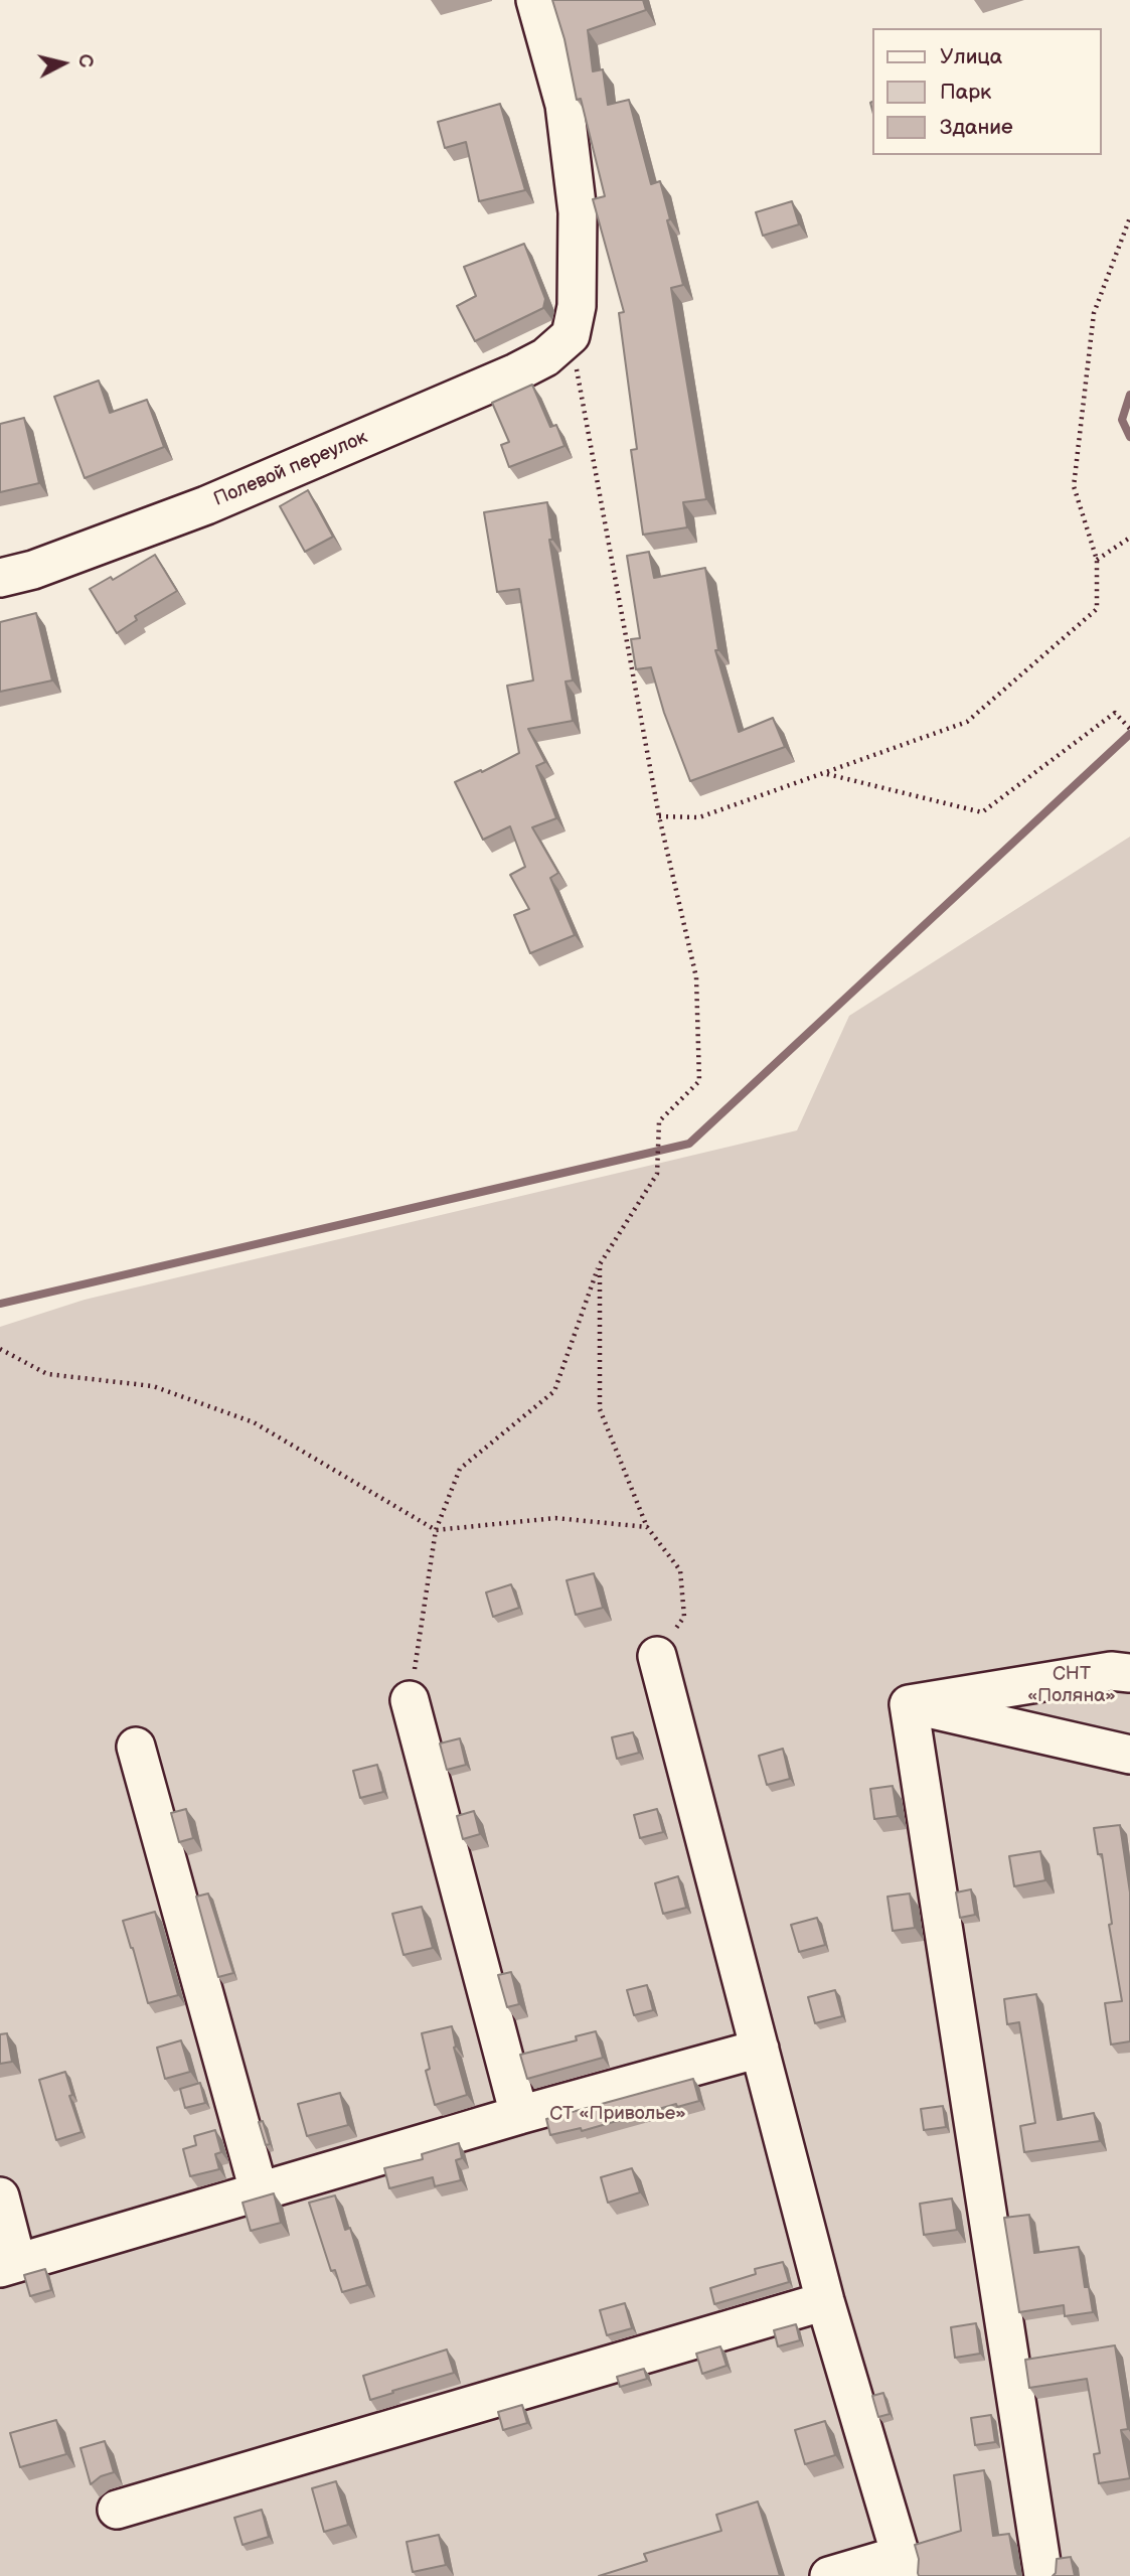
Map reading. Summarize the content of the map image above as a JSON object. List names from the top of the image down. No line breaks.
{"streets":{"street":["Полевой переулок"]},"parks":["СНТ «Поляна»","СТ «Приволье»"],"legend":["Улица","Парк","Здание"],"north":"right"}
